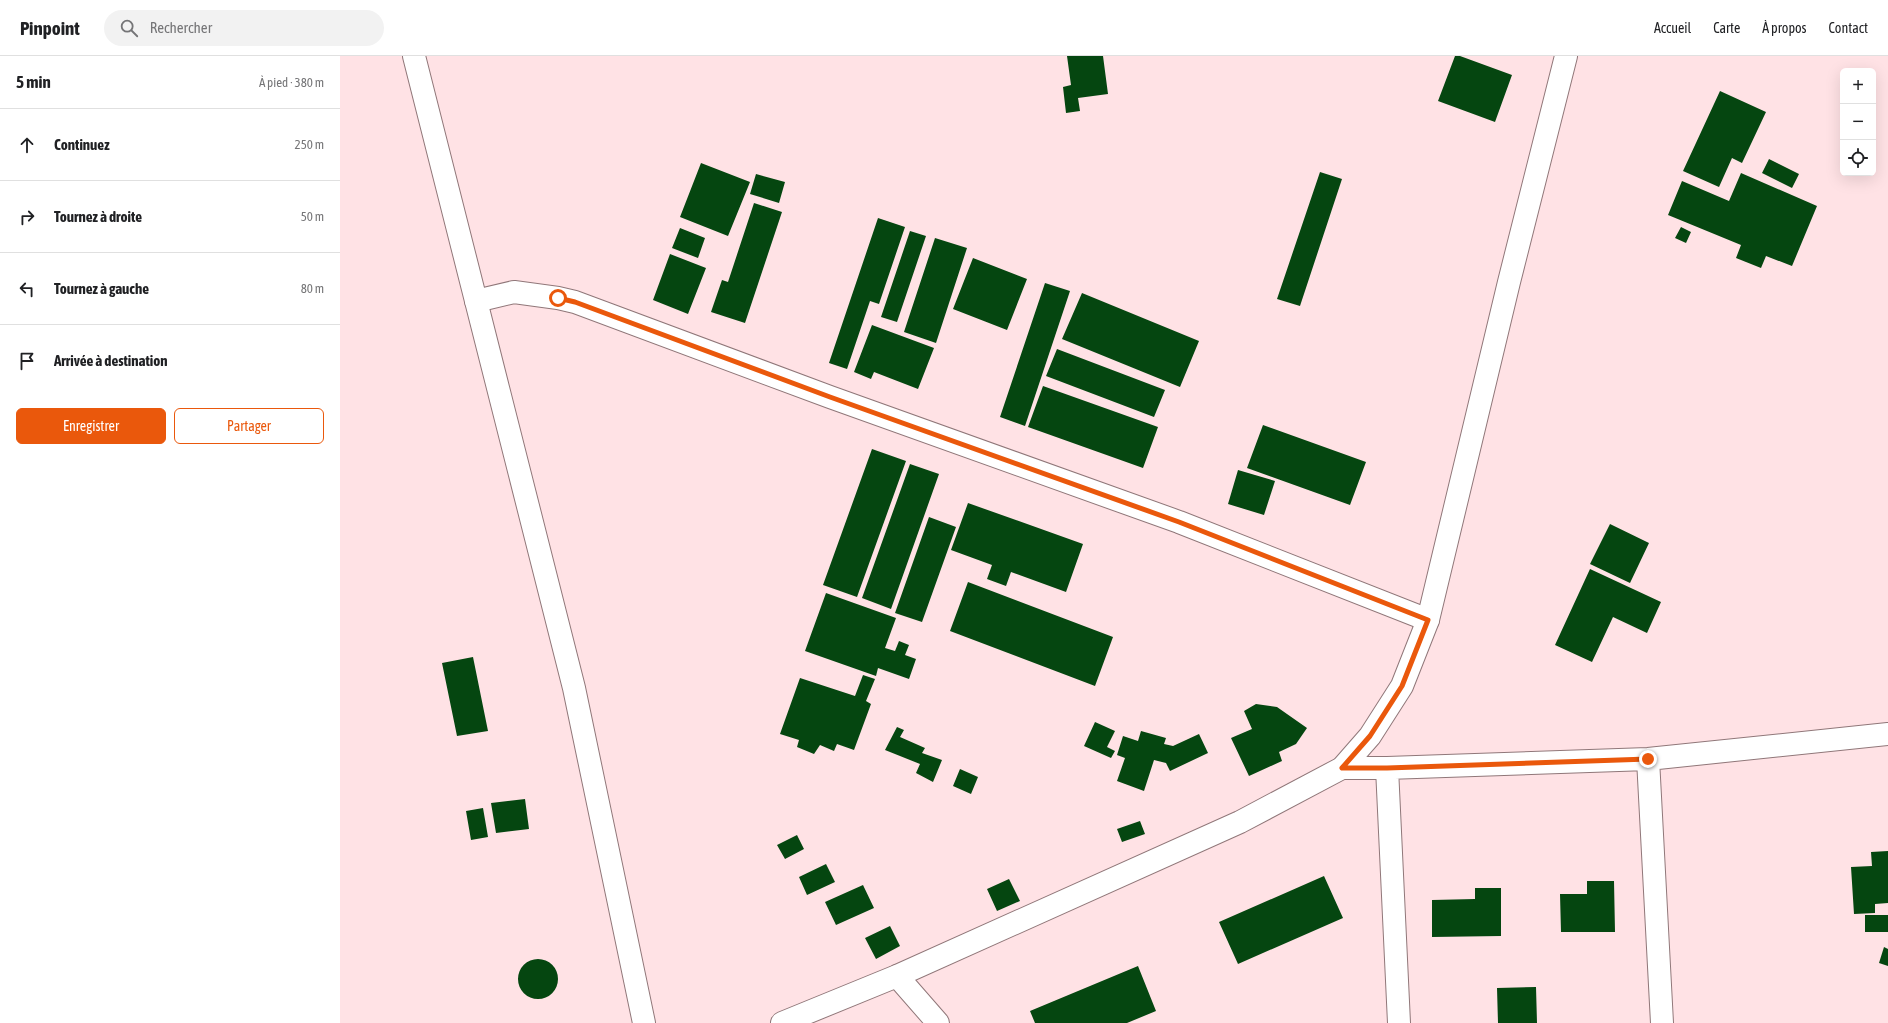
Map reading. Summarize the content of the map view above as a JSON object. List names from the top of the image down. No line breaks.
{"page":{"header":"Pinpoint","search":"Rechercher","nav":["Accueil","Carte","À propos","Contact"],"heading":["5 min","À pied · 380 m"],"map_buttons":["+","−"],"list":[["Continuez","250 m"],["Tournez à droite","50 m"],["Tournez à gauche","80 m"],"Arrivée à destination"],"buttons":["Enregistrer","Partager"]}}
